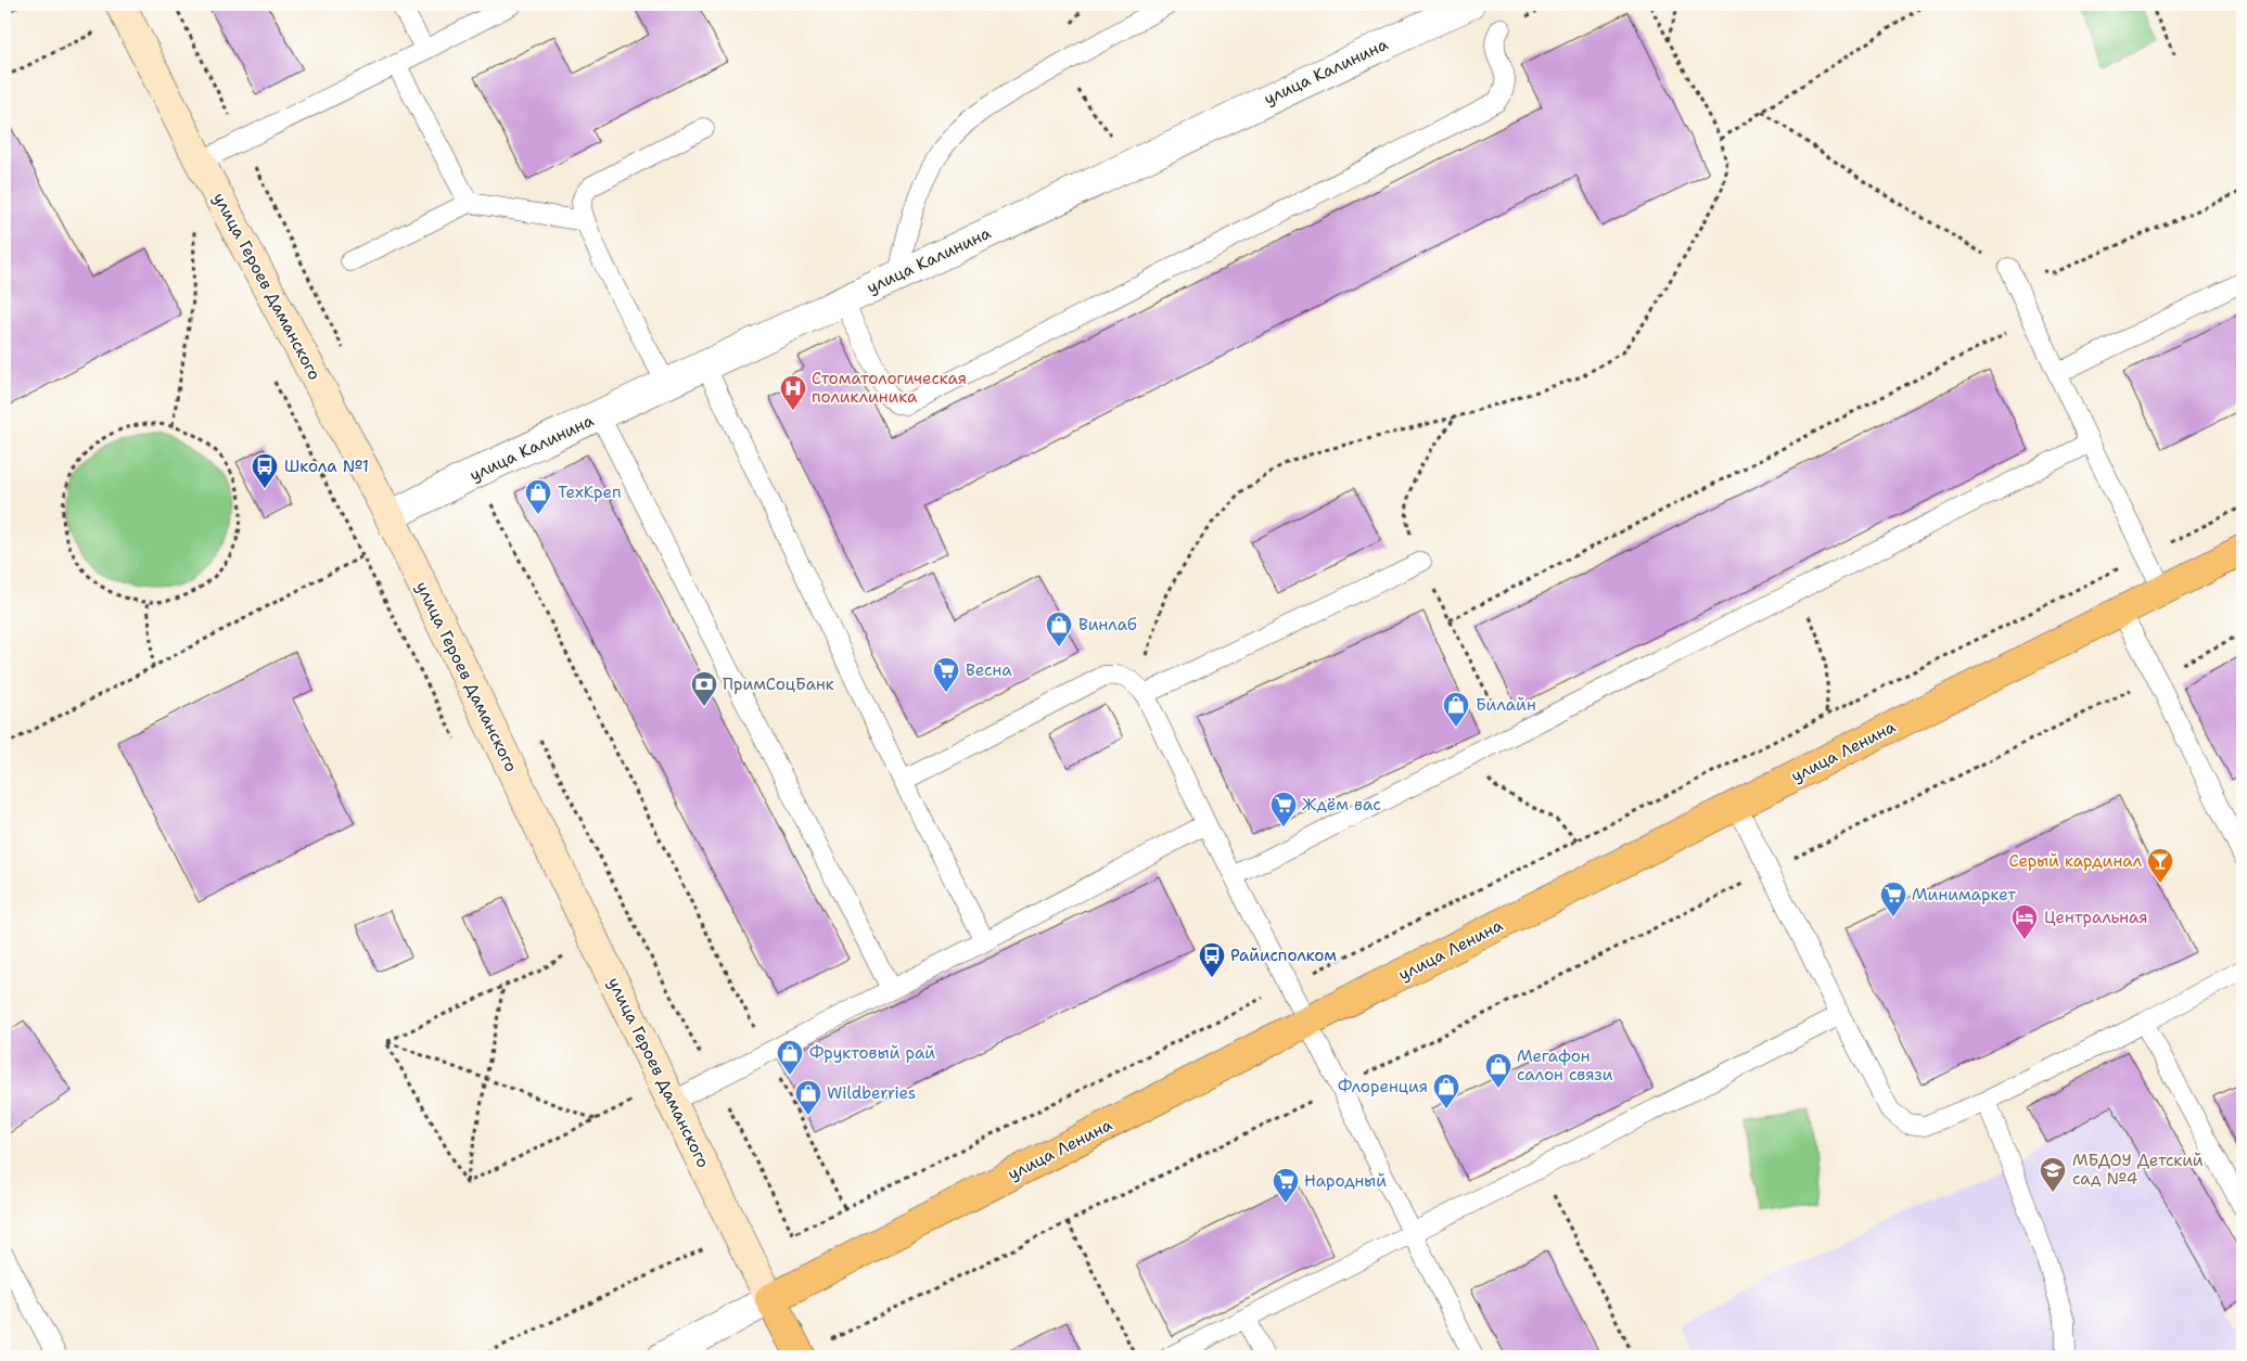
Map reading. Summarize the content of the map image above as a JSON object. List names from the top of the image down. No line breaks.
{"streets":{"main road":["улица Героев Даманского","улица Ленина"],"street":["улица Калинина"]},"crossings":[["улица Калинина","улица Героев Даманского"],["улица Героев Даманского","улица Ленина"]],"places":{"hospital":["Стоматологическая поликлиника"],"bus stop":["Школа №1","Райисполком"],"shop":["ТехКреп","Винлаб","Билайн","Фруктовый рай","Мегафон салон связи","Флоренция","Wildberries"],"supermarket":["Весна","Ждём вас","Минимаркет","Народный"],"bank":["ПримСоцБанк"],"bar":["Серый кардинал"],"hotel":["Центральная"],"school or university":["МБДОУ Детский сад №4"]}}
